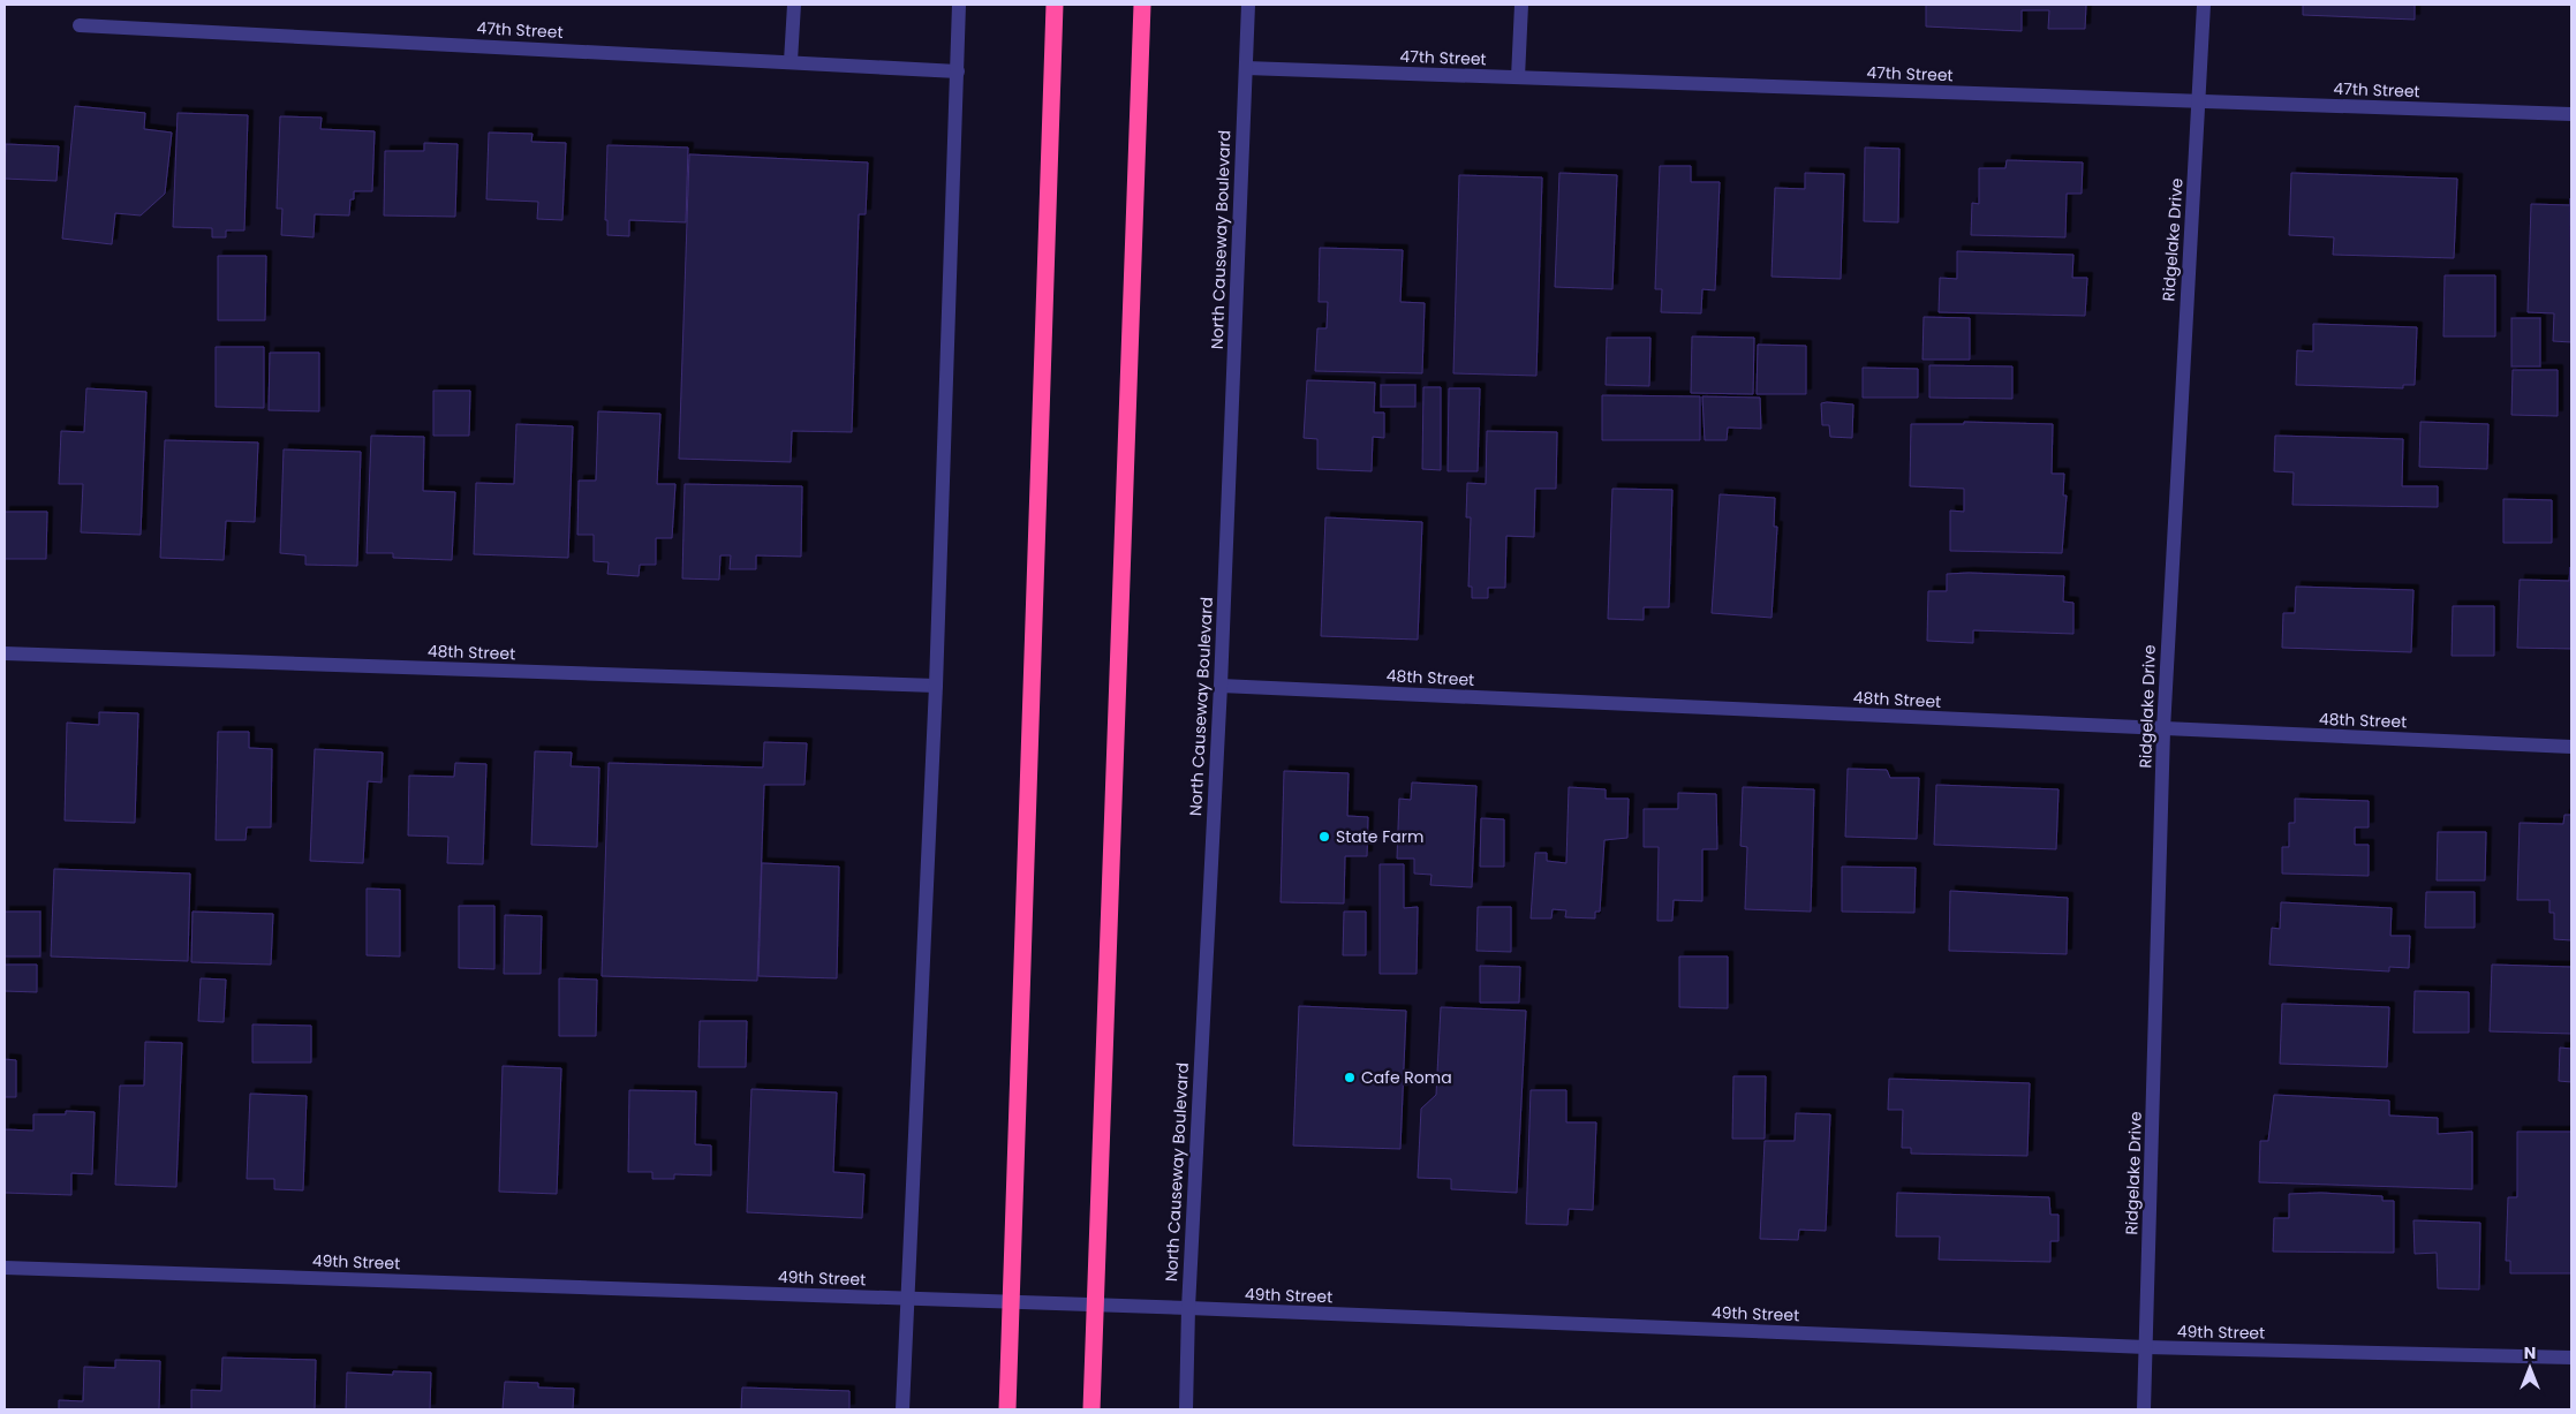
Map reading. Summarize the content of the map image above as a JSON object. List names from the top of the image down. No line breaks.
{"streets":{"street":["47th Street","North Causeway Boulevard","Ridgelake Drive","48th Street","49th Street"]},"crossings":[["47th Street","North Causeway Boulevard"],["47th Street","Ridgelake Drive"],["North Causeway Boulevard","48th Street"],["North Causeway Boulevard","49th Street"],["Ridgelake Drive","48th Street"],["Ridgelake Drive","49th Street"]],"places":["State Farm","Cafe Roma"],"north":"top"}
